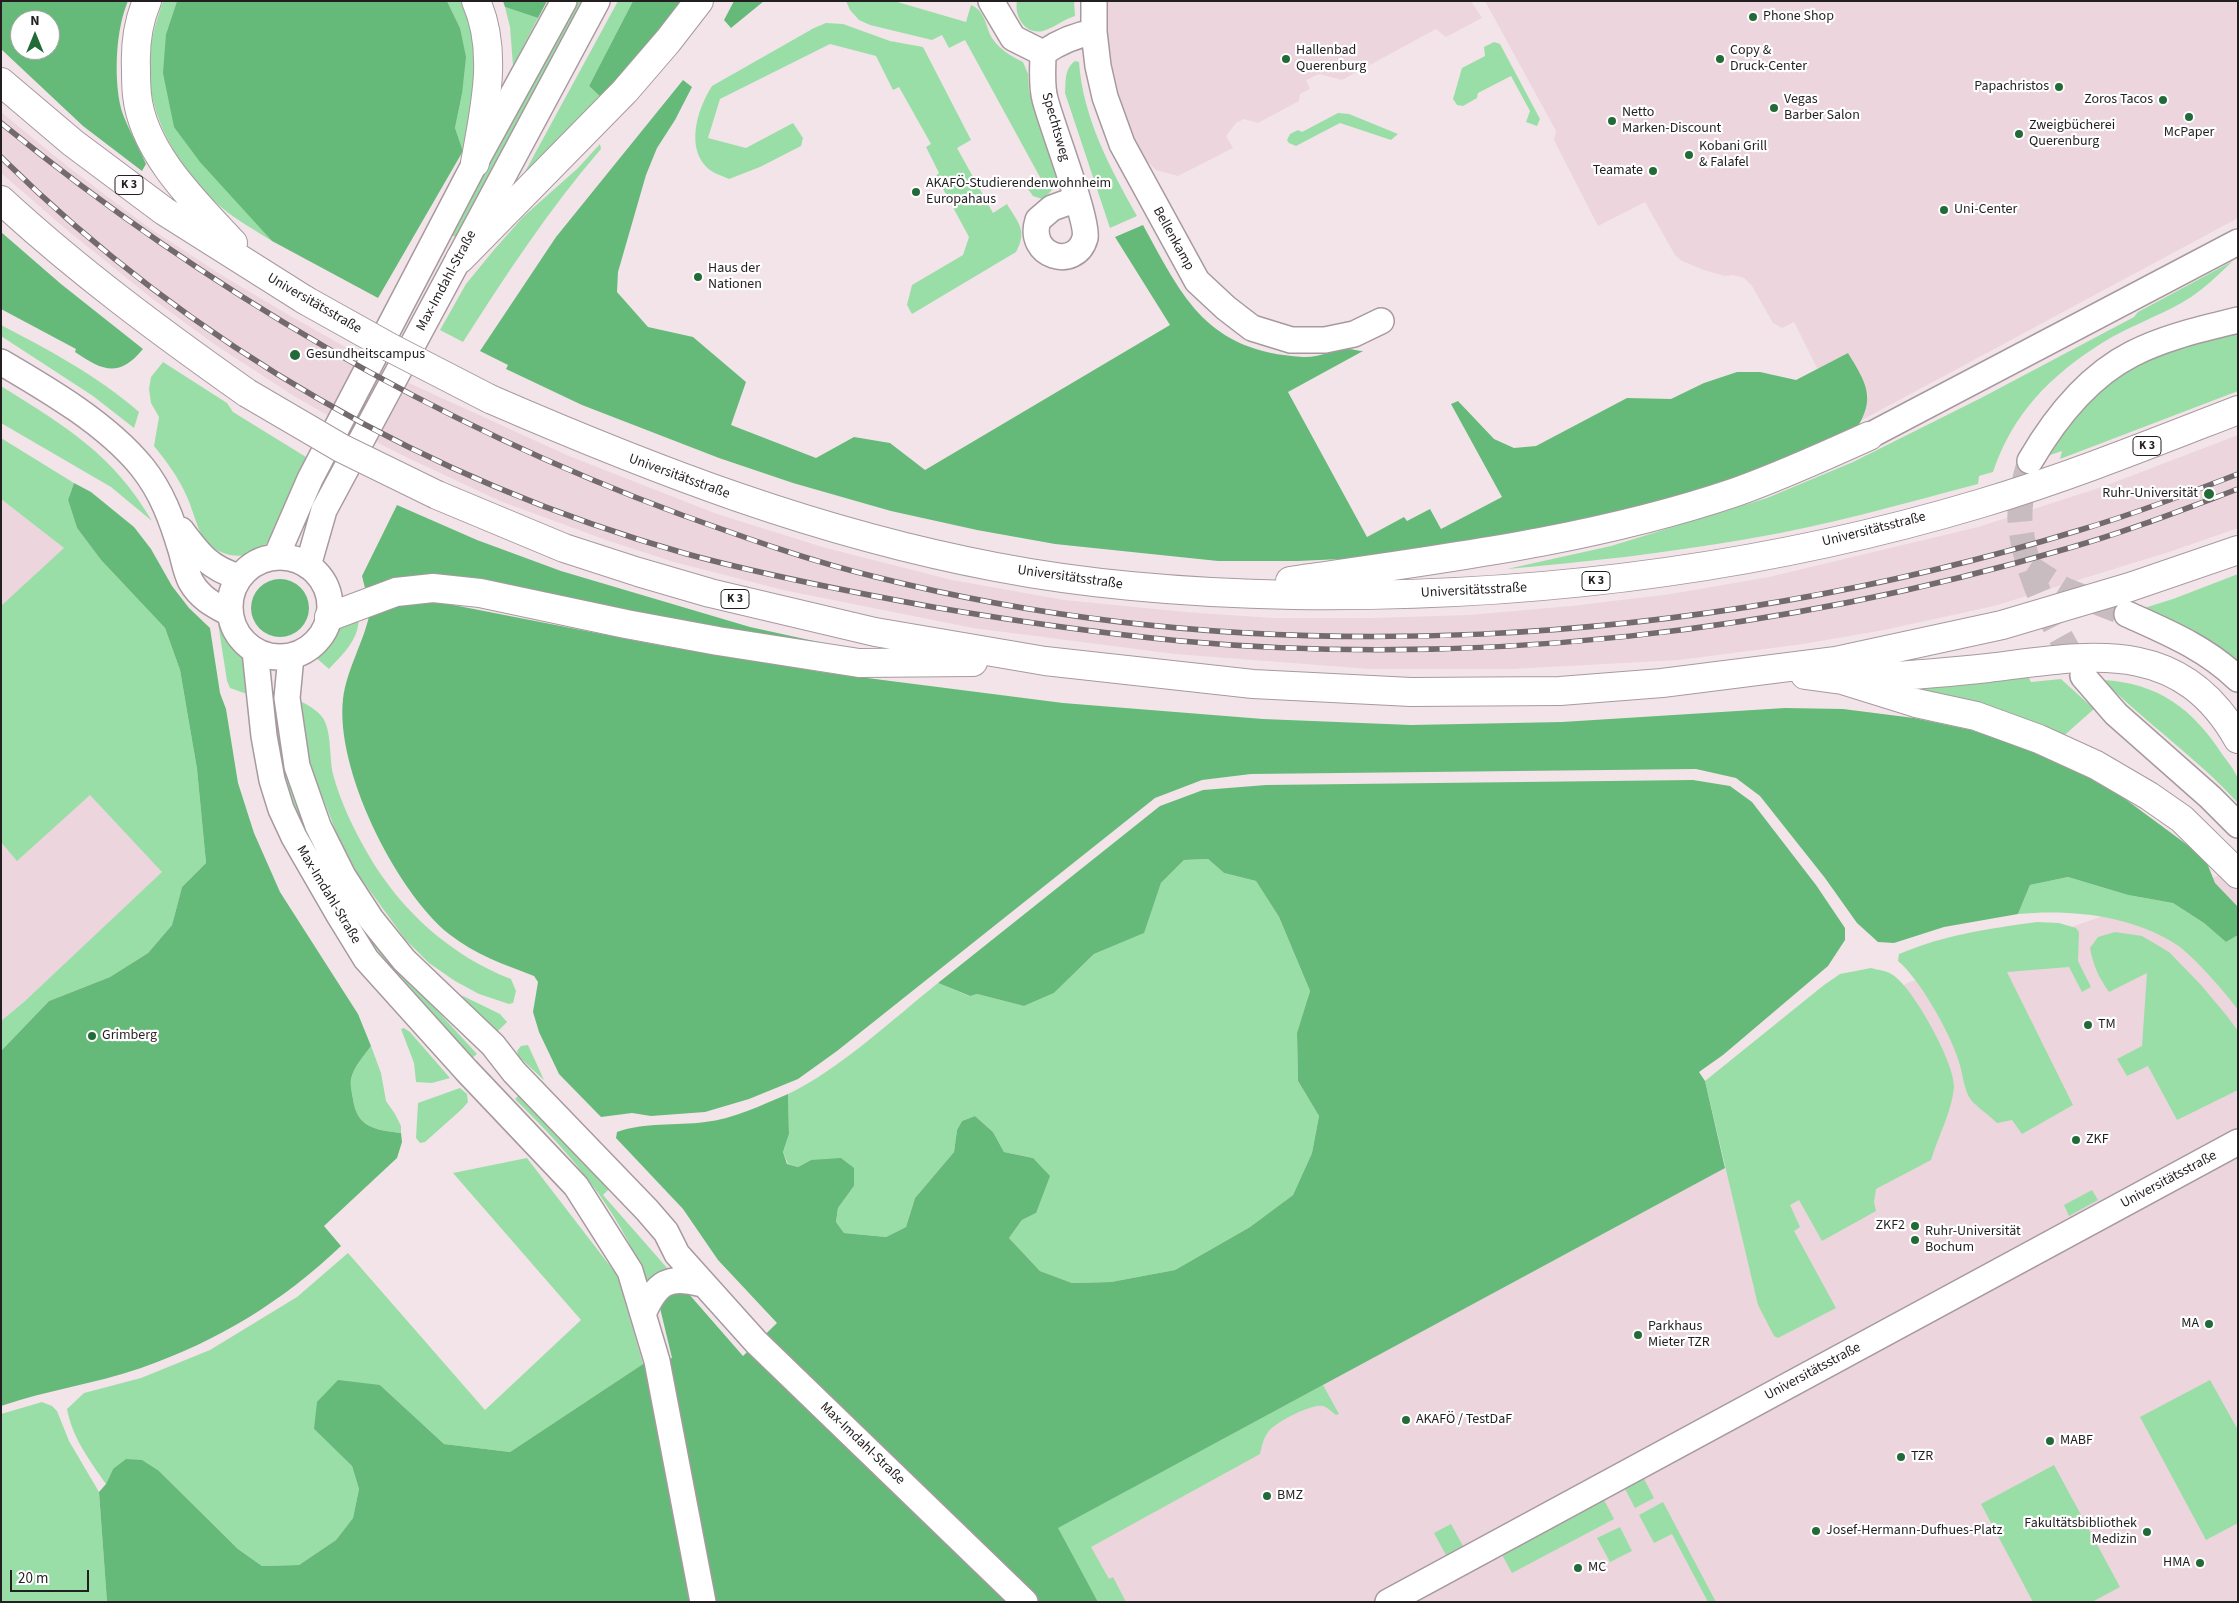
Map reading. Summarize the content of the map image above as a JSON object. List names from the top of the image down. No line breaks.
{"streets":{"highway":["K 3","Universitätsstraße"],"street":["Spechtsweg","Bellenkamp","Max-Imdahl-Straße"]},"places":["Phone Shop","Hallenbad Querenburg","Copy & Druck-Center","Papachristos","Zoros Tacos","Vegas Barber Salon","McPaper","Netto Marken-Discount","Zweigbücherei Querenburg","Kobani Grill & Falafel","Teamate","AKAFÖ-Studierendenwohnheim Europahaus","Uni-Center","Haus der Nationen","Gesundheitscampus","Ruhr-Universität","TM","Grimberg","ZKF","ZKF2","Ruhr-Universität Bochum","MA","Parkhaus Mieter TZR","AKAFÖ / TestDaF","MABF","TZR","BMZ","Josef-Hermann-Dufhues-Platz","Fakultätsbibliothek Medizin","HMA","MC"],"scale_bar":"20 m","north":"top"}
